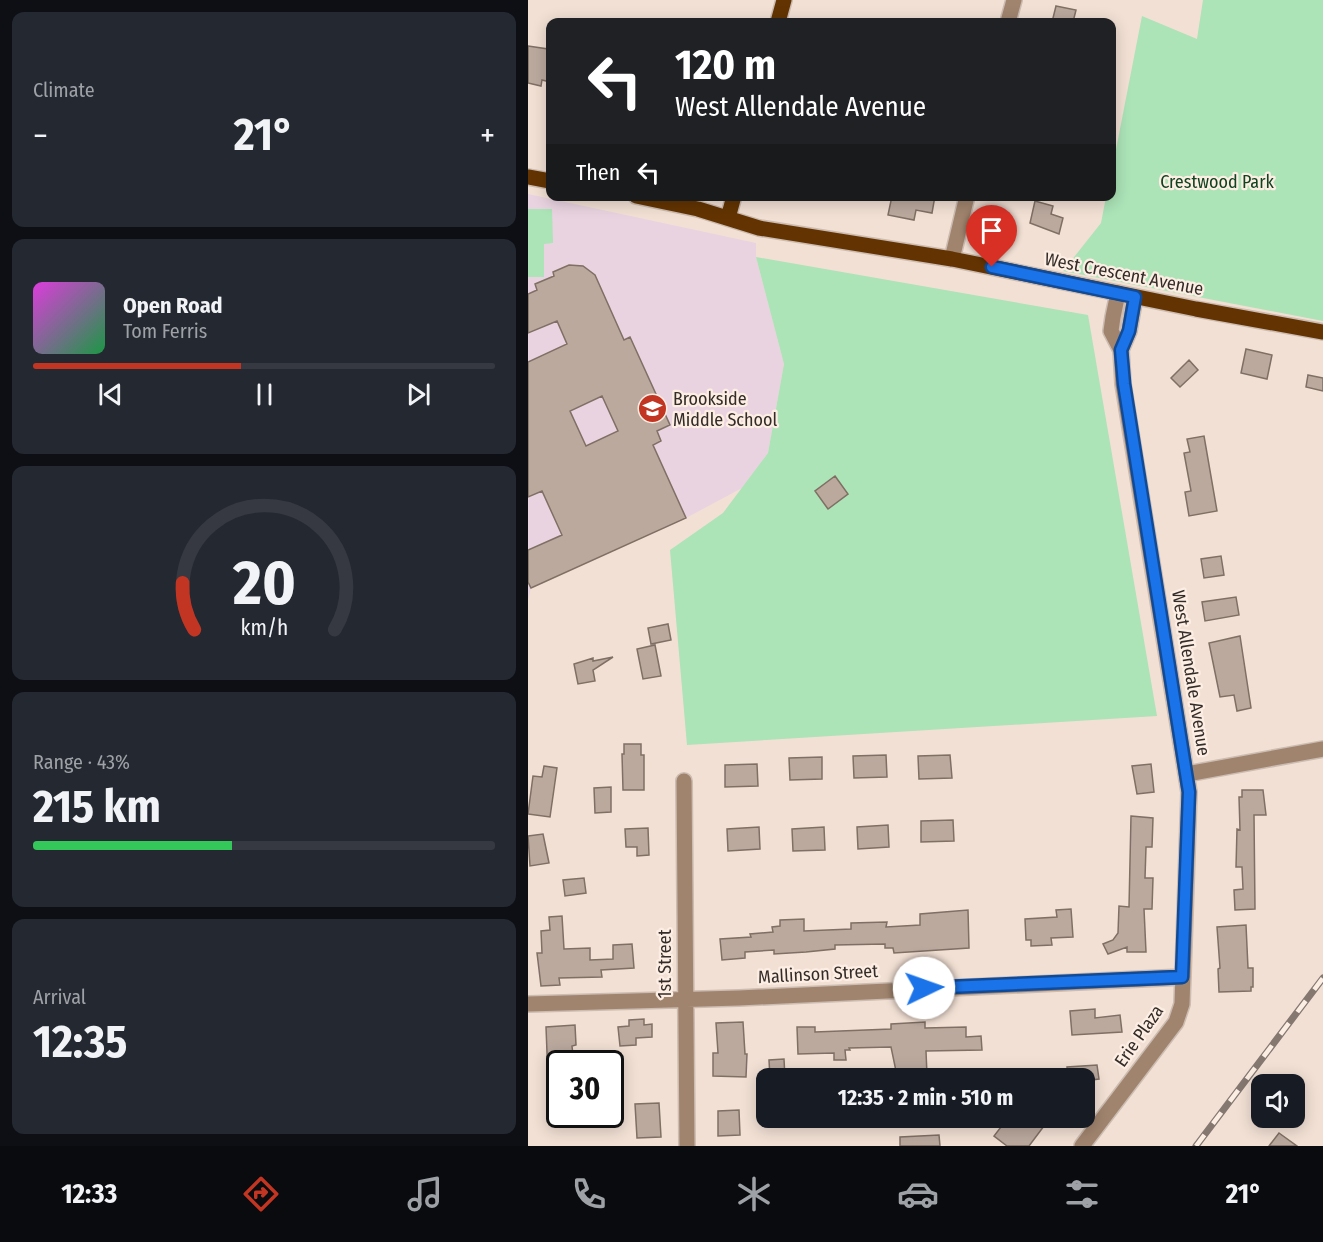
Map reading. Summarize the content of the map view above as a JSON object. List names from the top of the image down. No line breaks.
{"streets":{"main road":["West Crescent Avenue"],"street":["West Allendale Avenue","1st Street","Mallinson Street","Erie Plaza"]},"crossings":[["West Crescent Avenue","West Allendale Avenue"],["West Allendale Avenue","Mallinson Street"],["West Allendale Avenue","Erie Plaza"],["1st Street","Mallinson Street"]],"parks":["Crestwood Park"],"places":{"school or university":["Brookside Middle School"]},"page":{"tile":["Climate",["Range · 43%","215 km"],["Arrival","12:35"]],"turn":["120 m","West Allendale Avenue"],"heat":["−","21°","+"],"then":"Then","song":["Open Road","Tom Ferris"],"limit":"30","trip":"12:35 · 2 min · 510 m","tabs":["12:33","21°"],"gauge":["20","km/h"]}}
